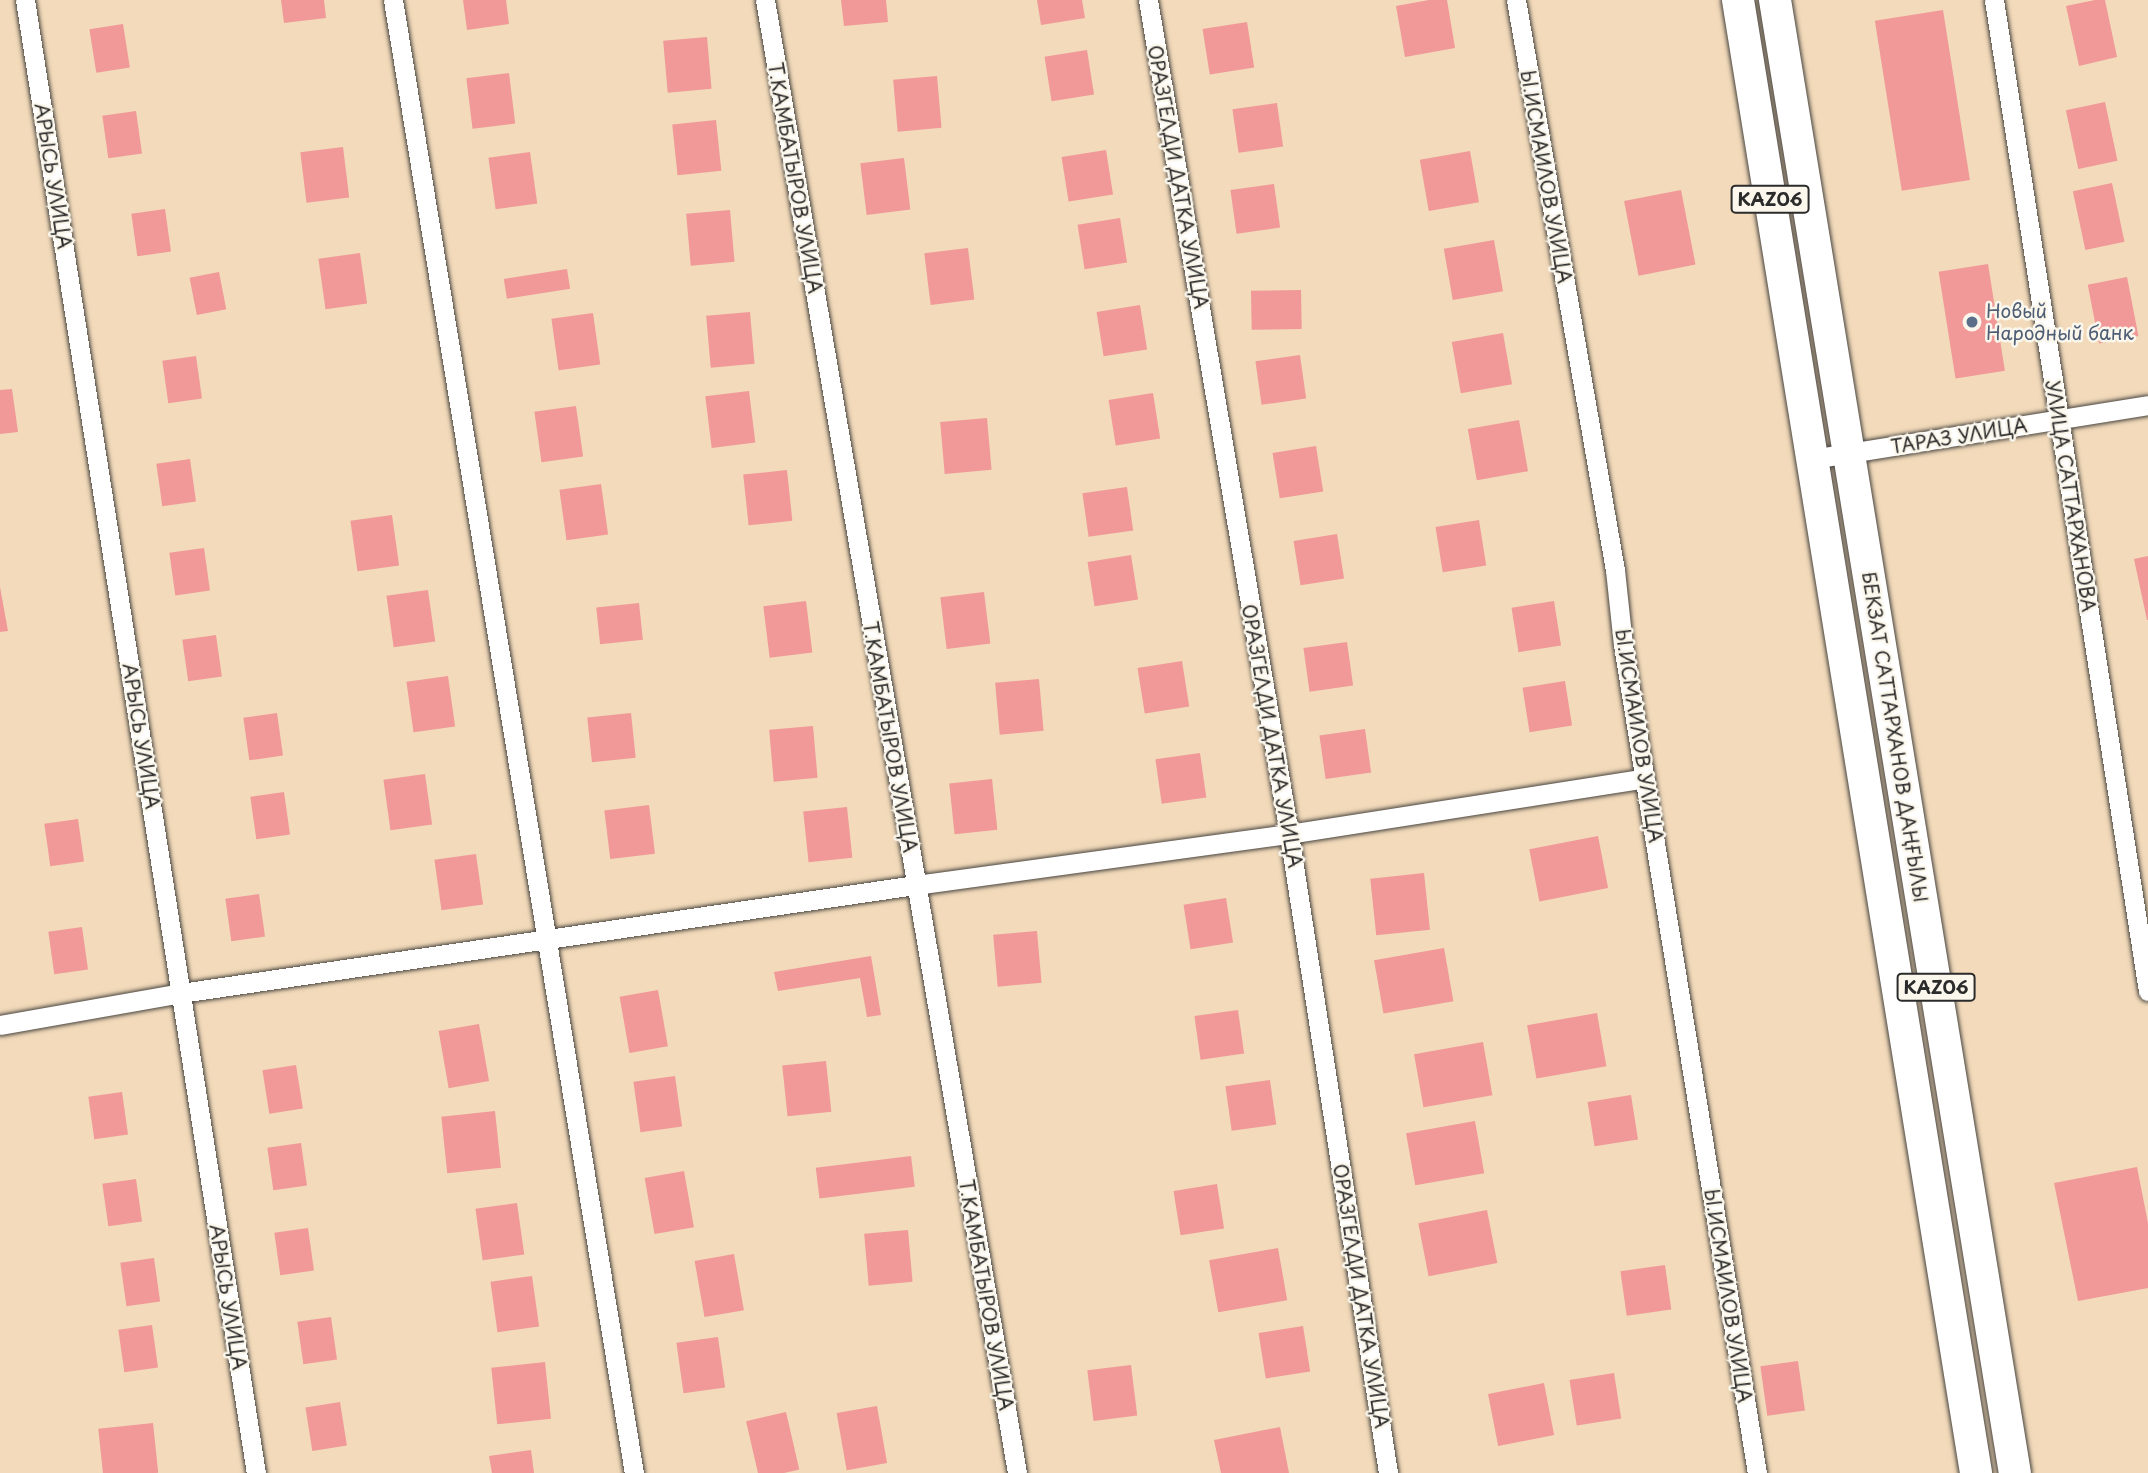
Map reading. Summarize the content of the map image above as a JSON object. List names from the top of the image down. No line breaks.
{"streets":{"main road":["KАZ06","БЕКЗАТ САТТАРХАНОВ ДАҢҒЫЛЫ"],"street":["АРЫСЬ УЛИЦА","ОРАЗГЕЛДИ ДАТКА УЛИЦА","Ы.ИСМАИЛОВ УЛИЦА","Т.КАМБАТЫРОВ УЛИЦА","ТАРАЗ УЛИЦА","УЛИЦА САТТАРХАНОВА"]},"crossings":[["ТАРАЗ УЛИЦА","УЛИЦА САТТАРХАНОВА"],["ТАРАЗ УЛИЦА","БЕКЗАТ САТТАРХАНОВ ДАҢҒЫЛЫ"]],"places":["Новый Народный банк"]}
